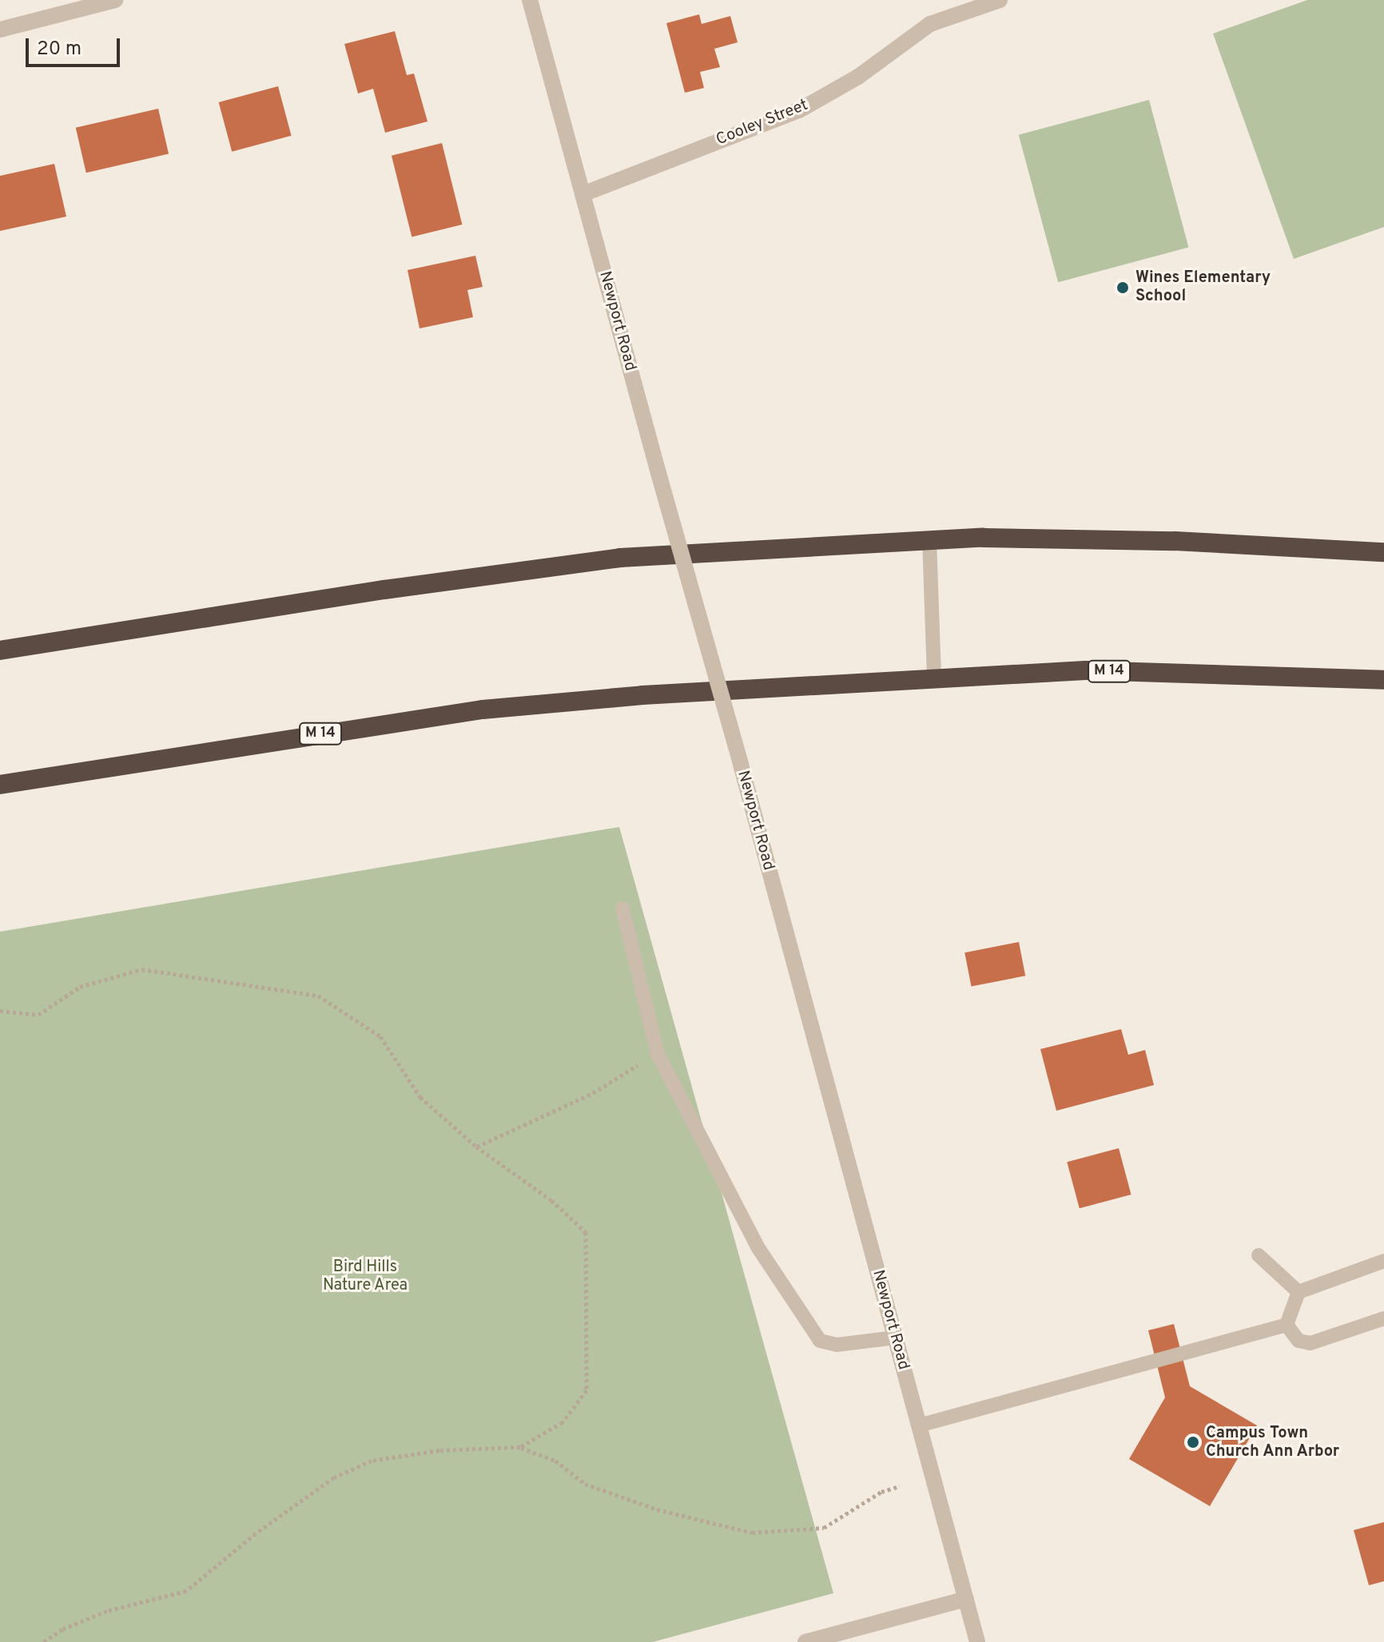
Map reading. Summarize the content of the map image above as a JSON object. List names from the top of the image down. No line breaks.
{"streets":{"highway":["M 14"],"street":["Cooley Street","Newport Road"]},"crossings":[["Cooley Street","Newport Road"]],"parks":["Bird Hills Nature Area"],"places":["Wines Elementary School","Campus Town Church Ann Arbor"],"scale_bar":"20 m"}
